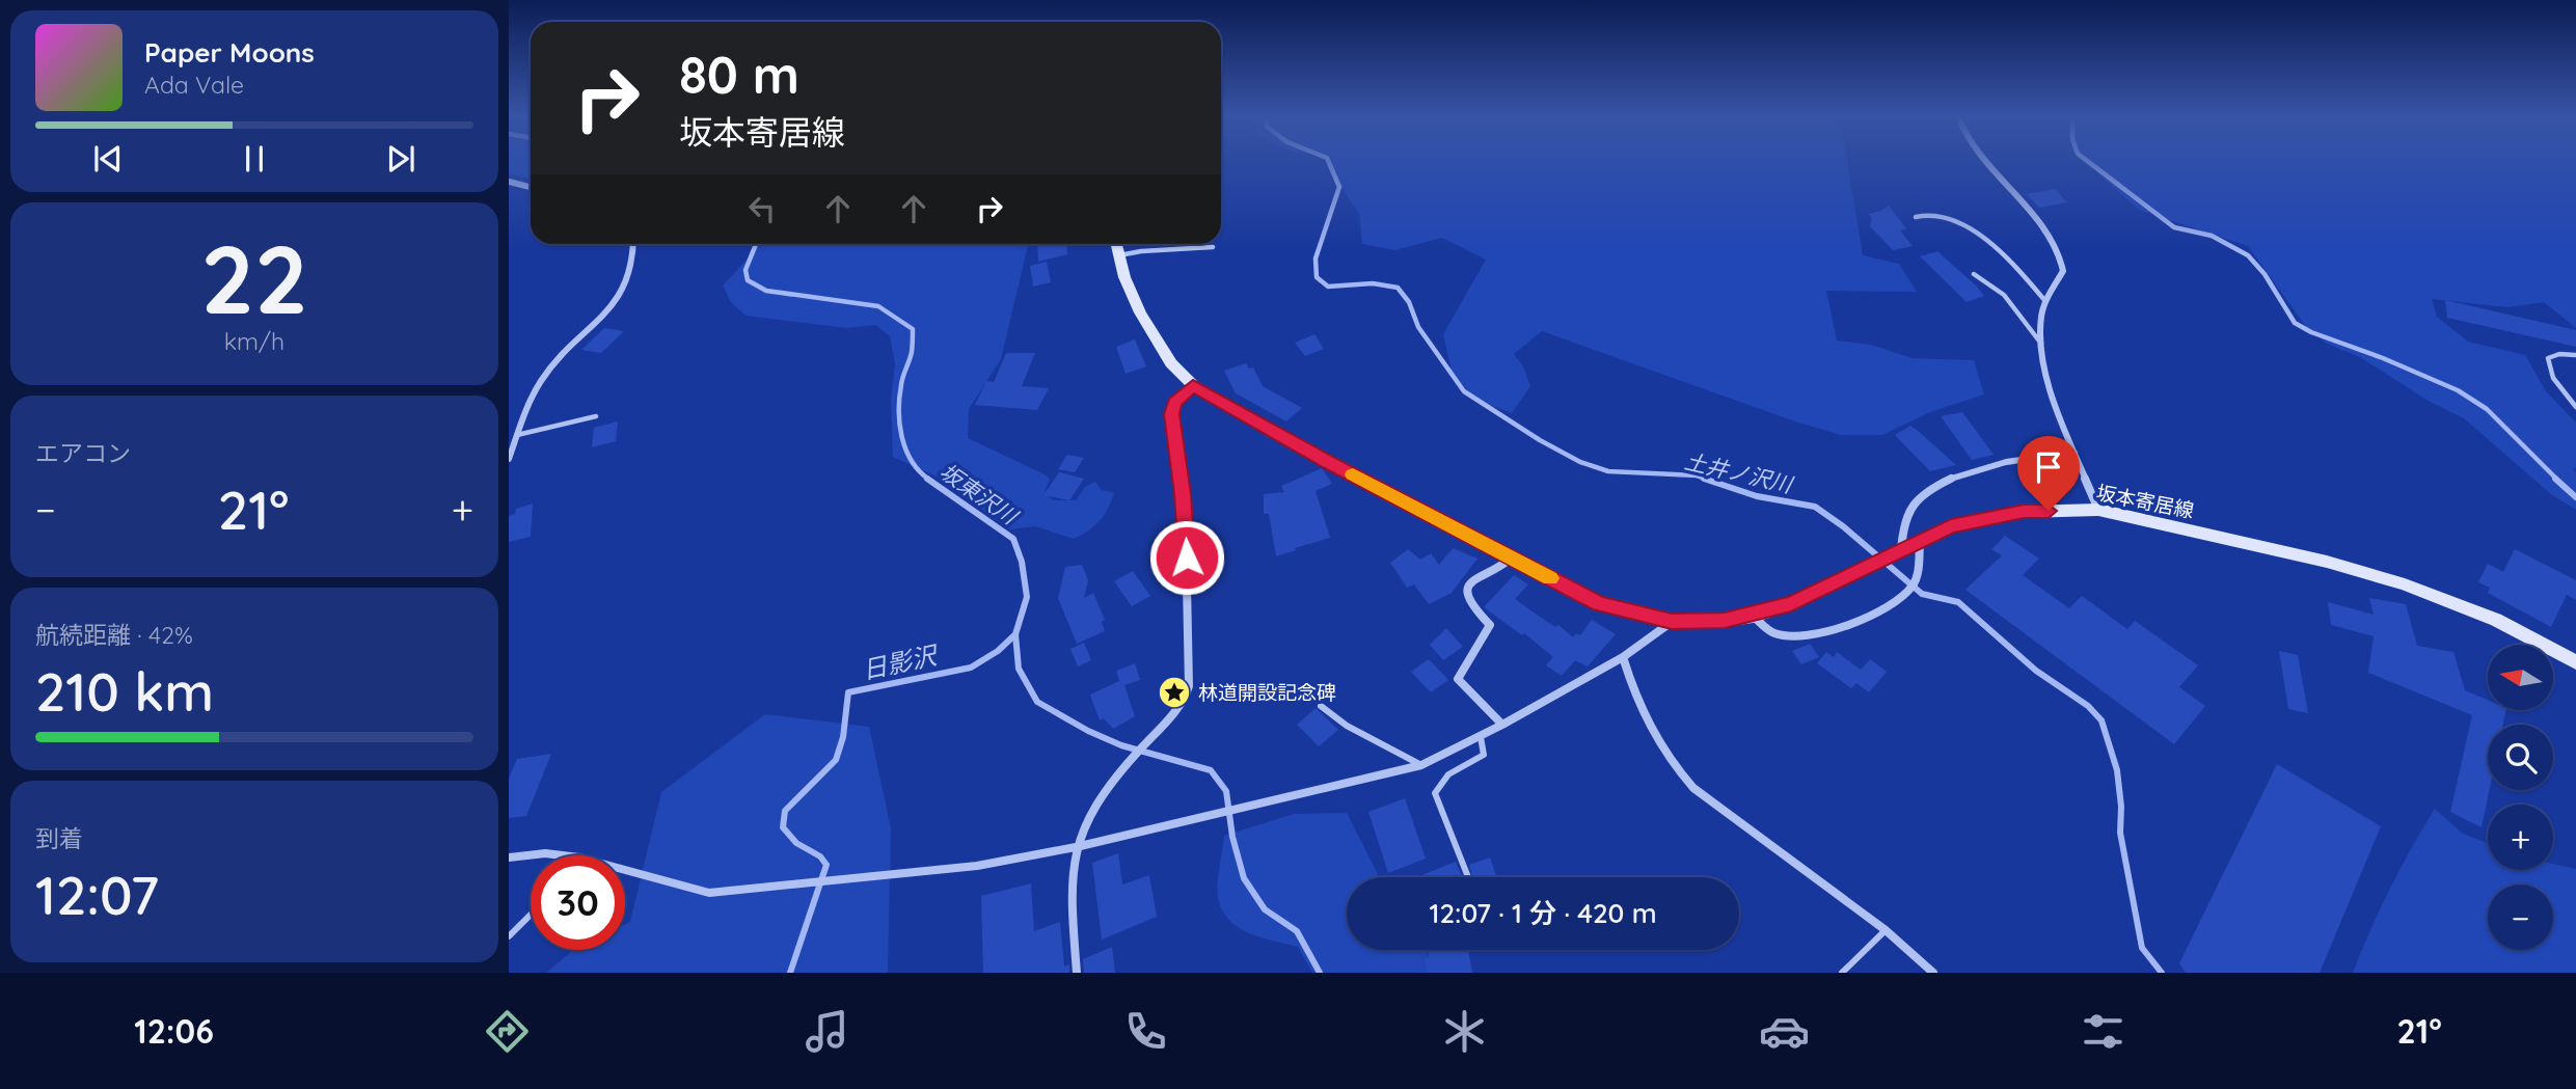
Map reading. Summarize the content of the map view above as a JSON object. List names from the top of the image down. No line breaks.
{"streets":{"main road":["坂本寄居線"]},"water":["土井ノ沢川","坂東沢川","日影沢"],"places":{"place":["林道開設記念碑"]},"north":"left","page":{"turn":["80 m","坂本寄居線"],"song":["Paper Moons","Ada Vale"],"tile":[["22","km/h"],"エアコン",["航続距離 · 42%","210 km"],["到着","12:07"]],"heat":["−","21°","+"],"map_buttons":["+","−"],"limit":"30","trip":"12:07 · 1 分 · 420 m","tabs":["12:06","21°"]}}
